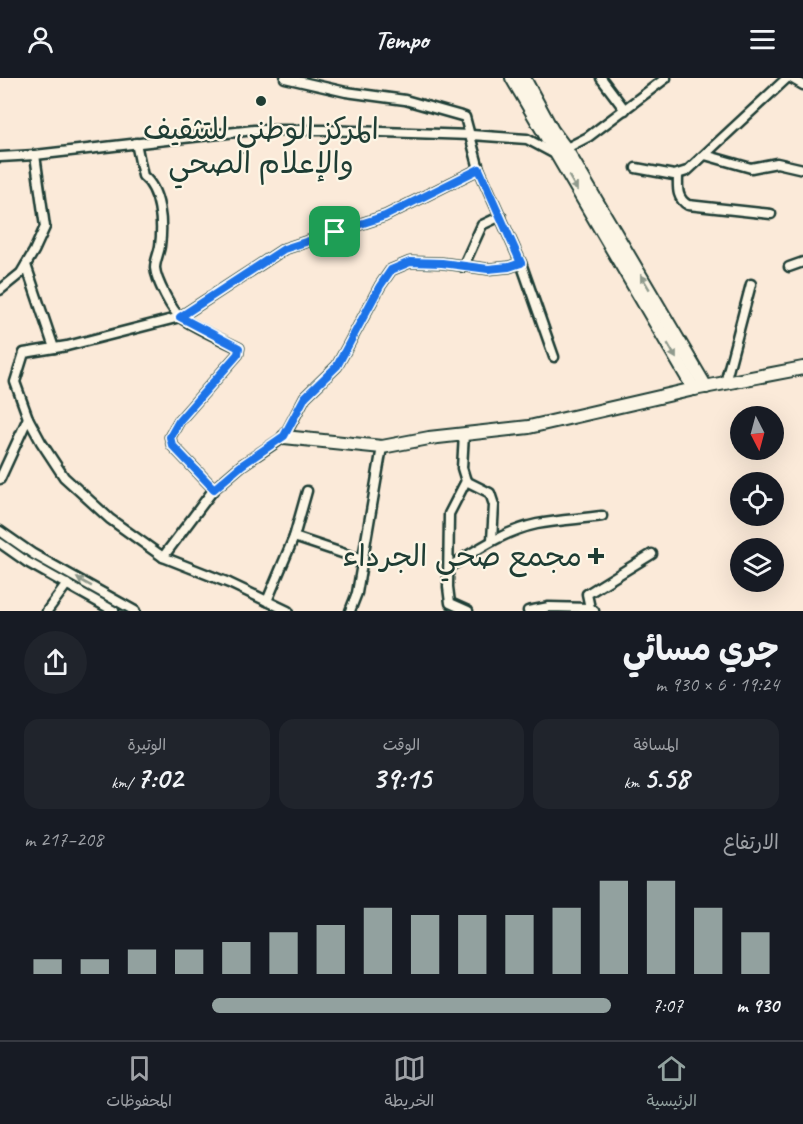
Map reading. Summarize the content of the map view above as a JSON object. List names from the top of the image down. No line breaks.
{"places":{"other":["المركز الوطني للتثقيف والإعلام الصحي"],"health":["مجمع صحي الجرداء"]},"north":"bottom","page":{"header":"Tempo","heading":["جري مسائي","19:24 · 6 × 930 m"],"stats":[["المسافة","5.58 km"],["الوقت","39:15"],["الوتيرة","7:02 /km"]],"chart":["الارتفاع","208–217 m"],"list":[{"name":"930 m","note":"7:07"}],"tabs":["الرئيسية","الخريطة","المحفوظات"]}}
